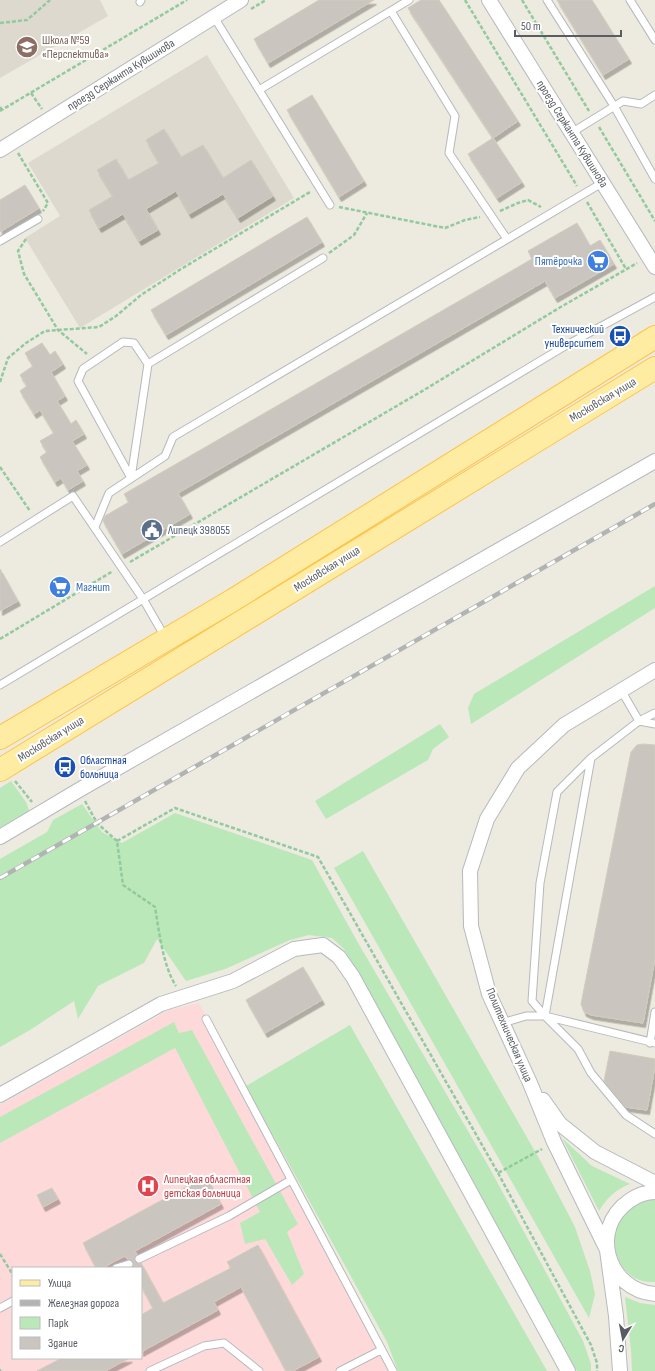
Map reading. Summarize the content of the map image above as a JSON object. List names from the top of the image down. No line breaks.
{"streets":{"main road":["Московская улица"],"street":["проезд Сержанта Кувшинова","Политехническая улица"]},"places":{"school or university":["Школа №59 «Перспектива»"],"supermarket":["Пятёрочка","Магнит"],"bus stop":["Технический университет","Областная больница"],"public building":["Липецк 398055"],"hospital":["Липецкая областная детская больница"]},"legend":["Улица","Железная дорога","Парк","Здание"],"scale_bar":"50 m","north":"bottom"}
